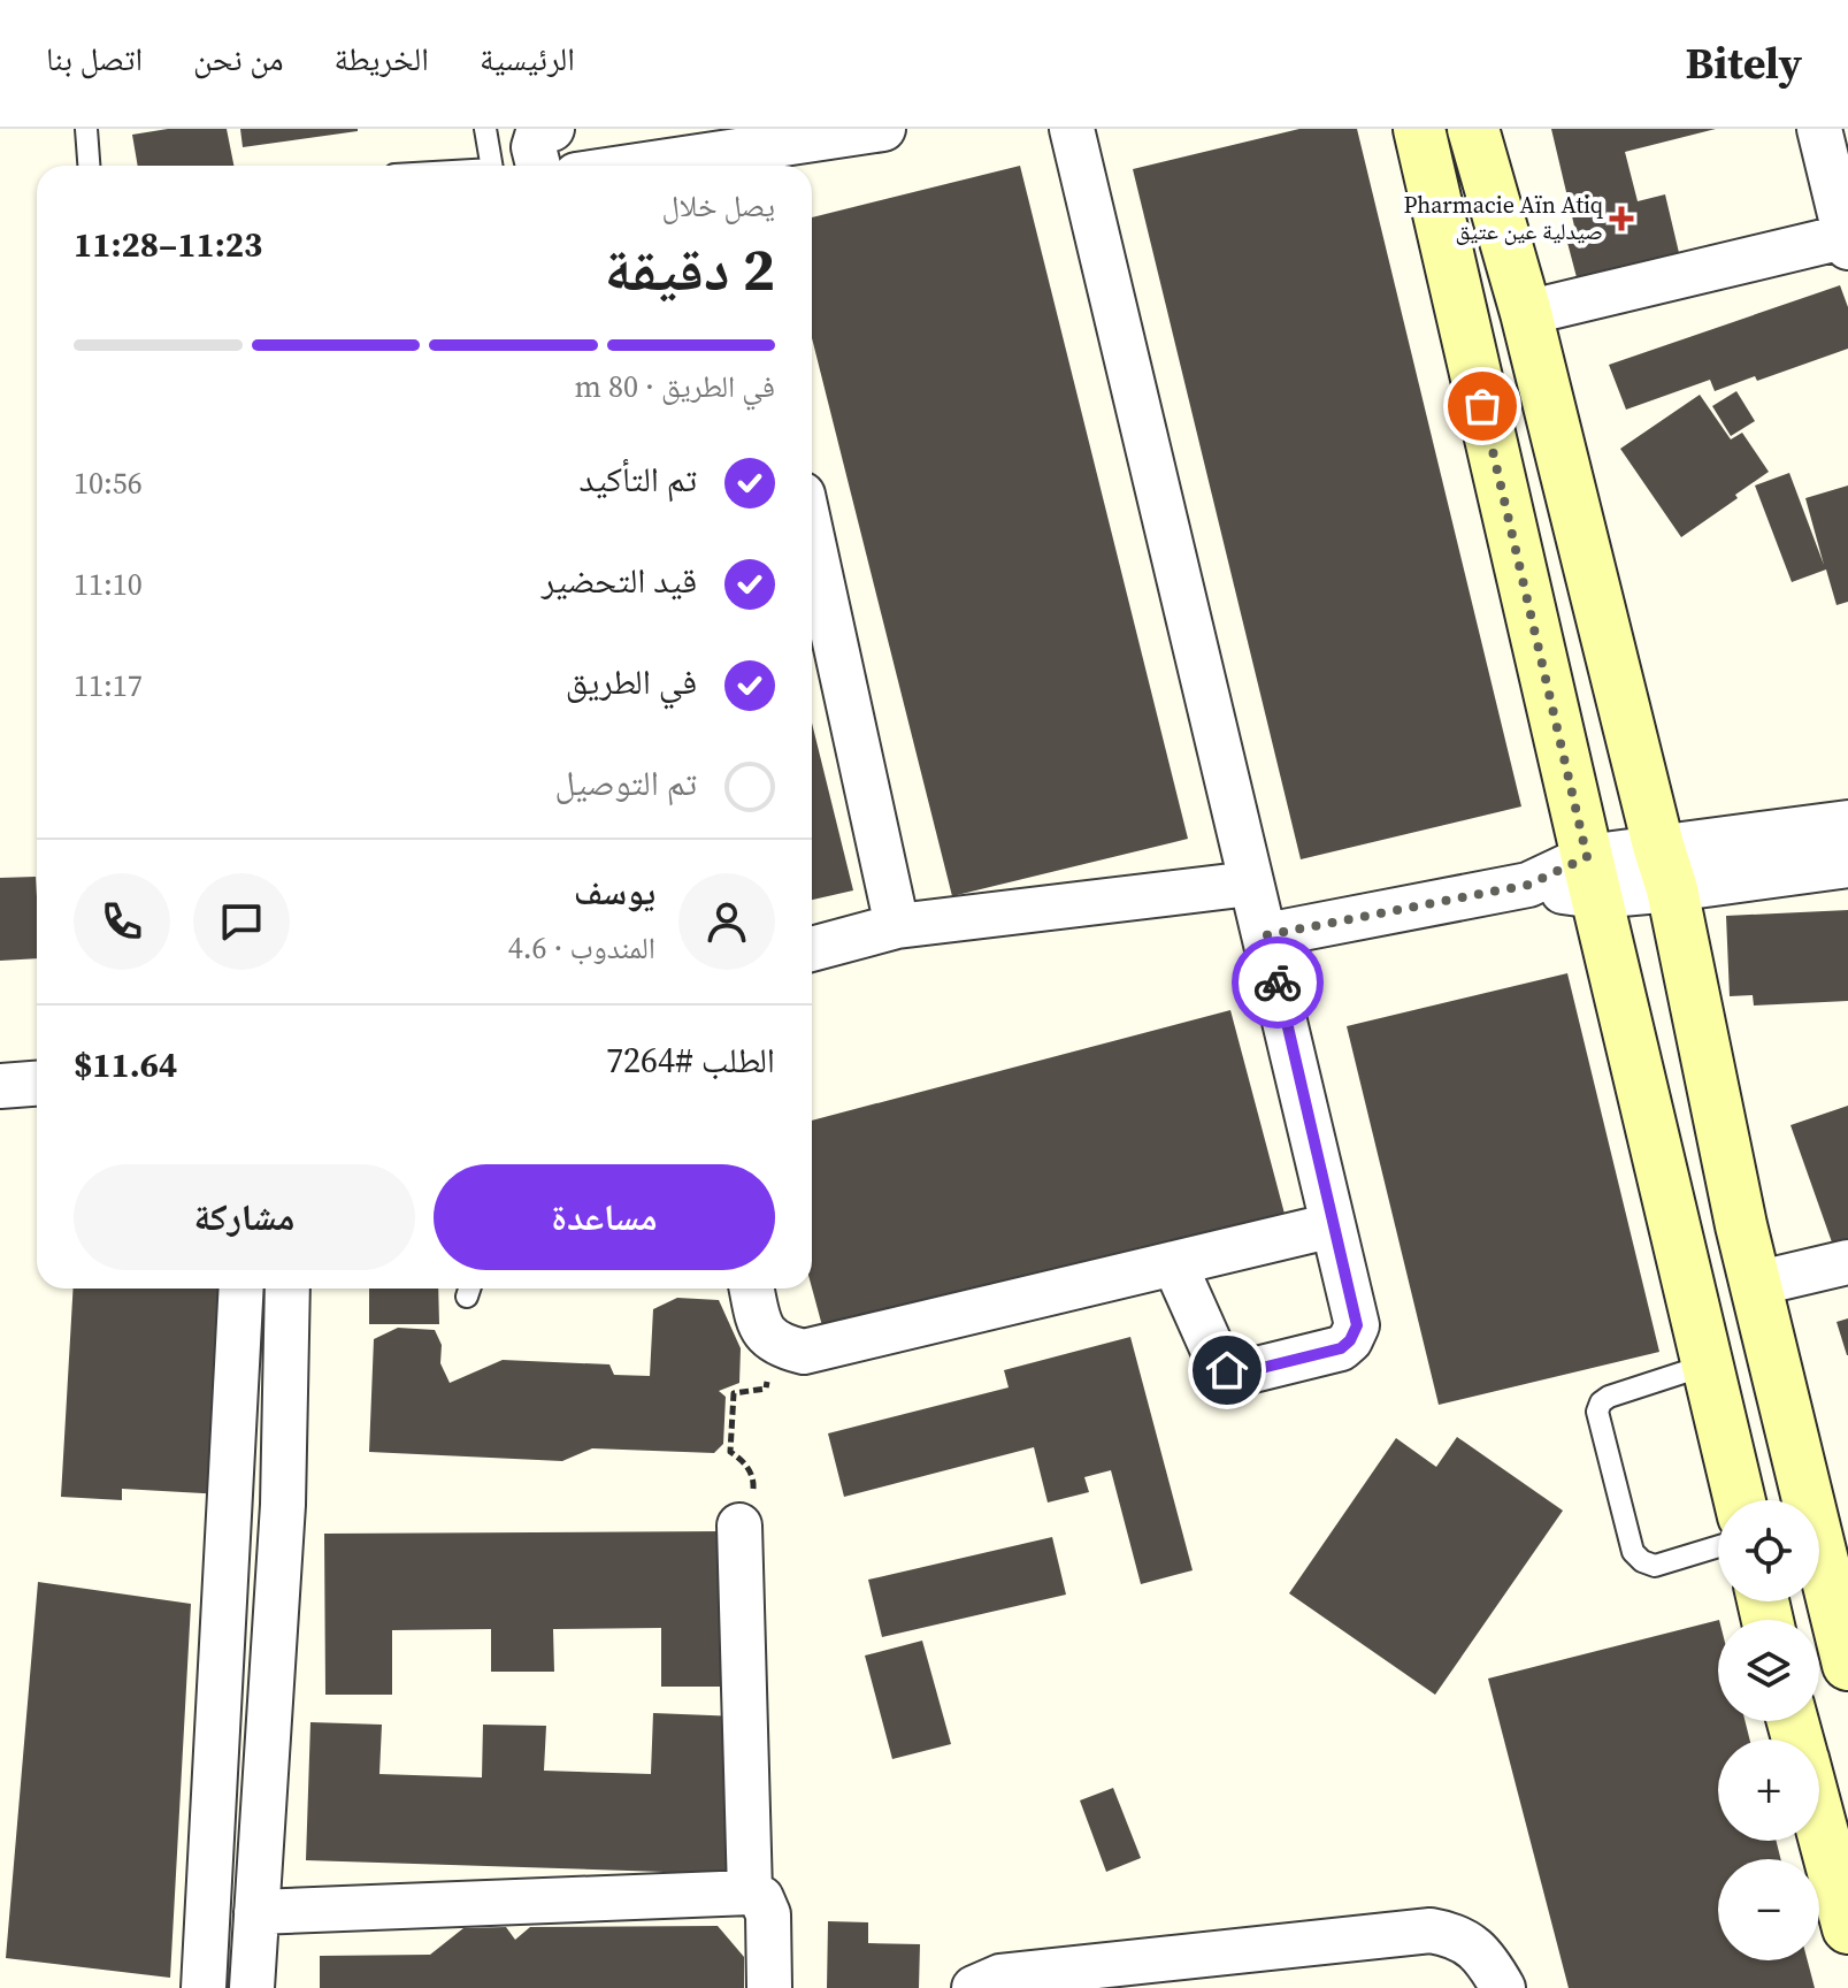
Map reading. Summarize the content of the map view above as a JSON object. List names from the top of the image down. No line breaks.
{"places":{"health":["Pharmacie Aïn Atiq صيدلية عين عتيق"]},"page":{"header":"Bitely","nav":["الرئيسية","الخريطة","من نحن","اتصل بنا"],"heading":["2 دقيقة","يصل خلال","11:23–11:28"],"panel":["يوسف","المندوب · 4.6","الطلب #7264","$11.64"],"bar":"في الطريق · 80 m","list":[["تم التأكيد","10:56"],["قيد التحضير","11:10"],["في الطريق","11:17"],"تم التوصيل"],"buttons":["مساعدة","مشاركة"],"map_buttons":["+","−"]}}
